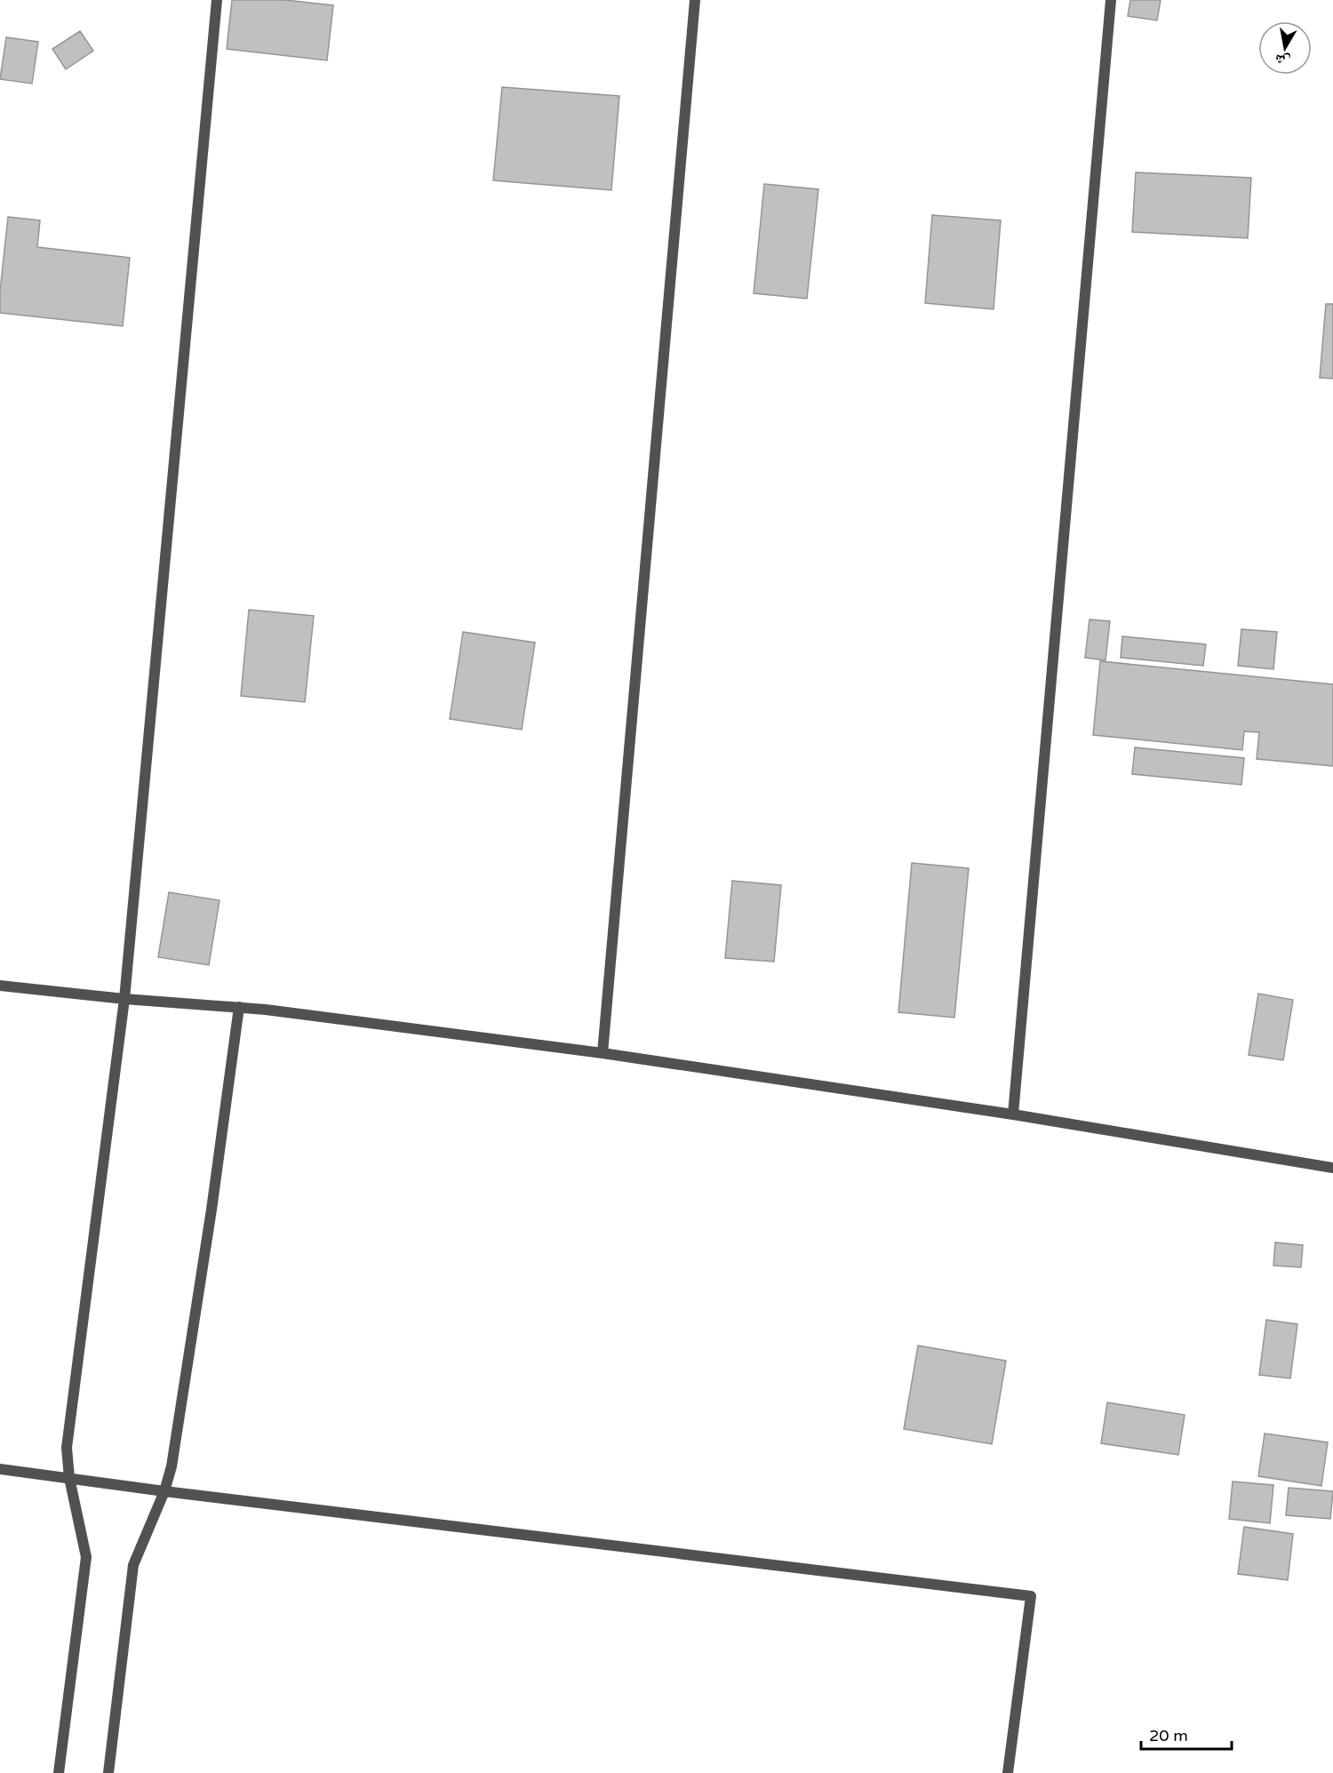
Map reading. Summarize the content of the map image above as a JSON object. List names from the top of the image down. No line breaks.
{"scale_bar":"20 m","north":"bottom"}
